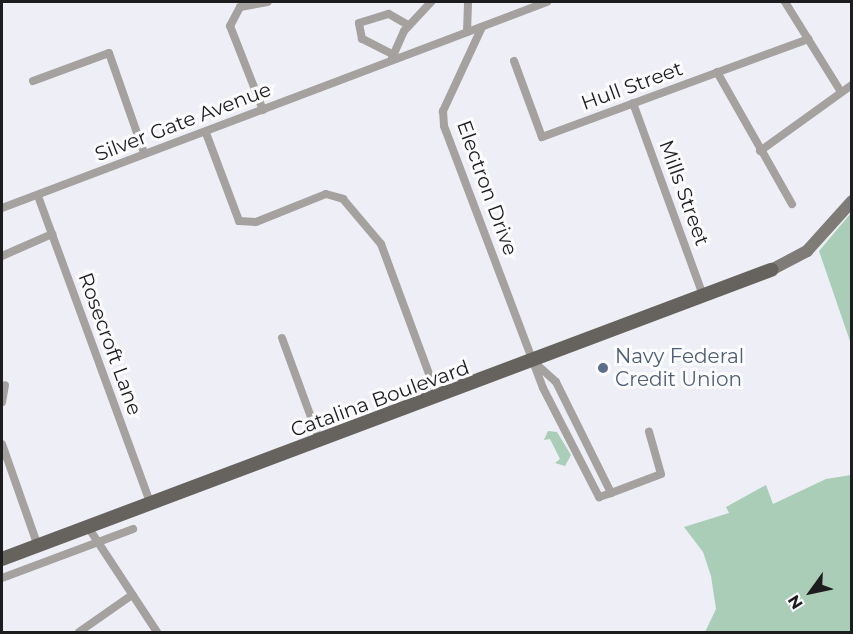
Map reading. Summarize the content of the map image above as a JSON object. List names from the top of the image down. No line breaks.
{"streets":{"main road":["Catalina Boulevard"],"street":["Hull Street","Silver Gate Avenue","Electron Drive","Mills Street","Rosecroft Lane"]},"crossings":[["Hull Street","Mills Street"],["Silver Gate Avenue","Electron Drive"],["Silver Gate Avenue","Rosecroft Lane"],["Electron Drive","Catalina Boulevard"],["Mills Street","Catalina Boulevard"],["Rosecroft Lane","Catalina Boulevard"]],"places":["Navy Federal Credit Union"],"north":"bottom left"}
